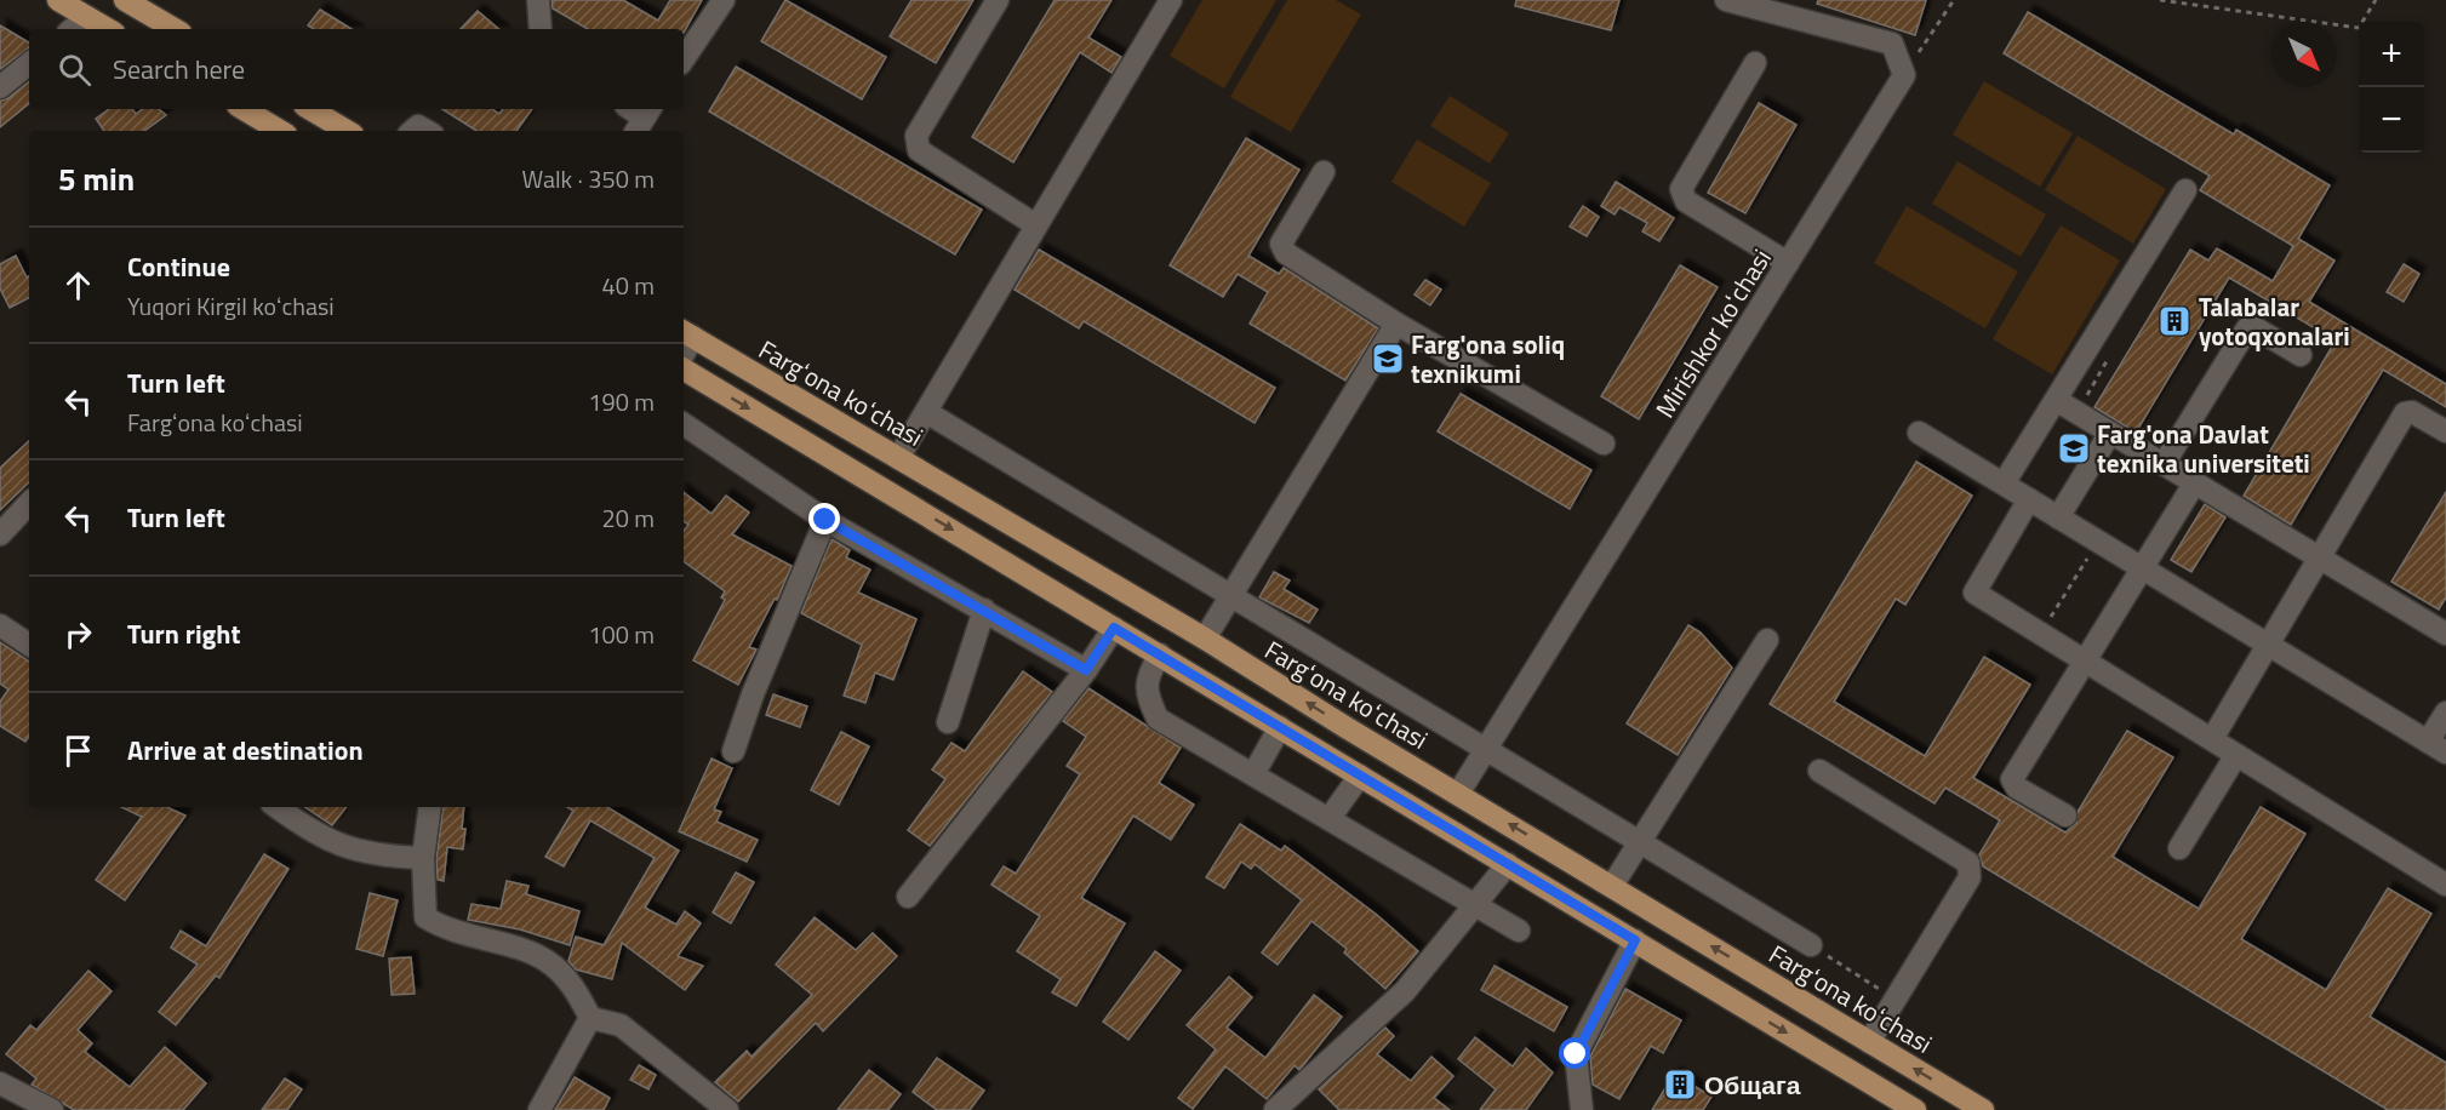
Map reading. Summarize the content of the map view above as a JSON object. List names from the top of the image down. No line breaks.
{"streets":{"main road":["Fargʻona koʻchasi"],"street":["Mirishkor koʻchasi"]},"crossings":[["Mirishkor koʻchasi","Fargʻona koʻchasi"]],"places":{"building":["Talabalar yotoqxonalari","Общага"],"school or university":["Farg'ona soliq texnikumi","Farg'ona Davlat texnika universiteti"]},"north":"bottom right","page":{"map_buttons":["+","−"],"search":"Search here","heading":["5 min","Walk · 350 m"],"list":[["Continue","Yuqori Kirgil koʻchasi","40 m"],["Turn left","Fargʻona koʻchasi","190 m"],["Turn left","20 m"],["Turn right","100 m"],"Arrive at destination"]}}
